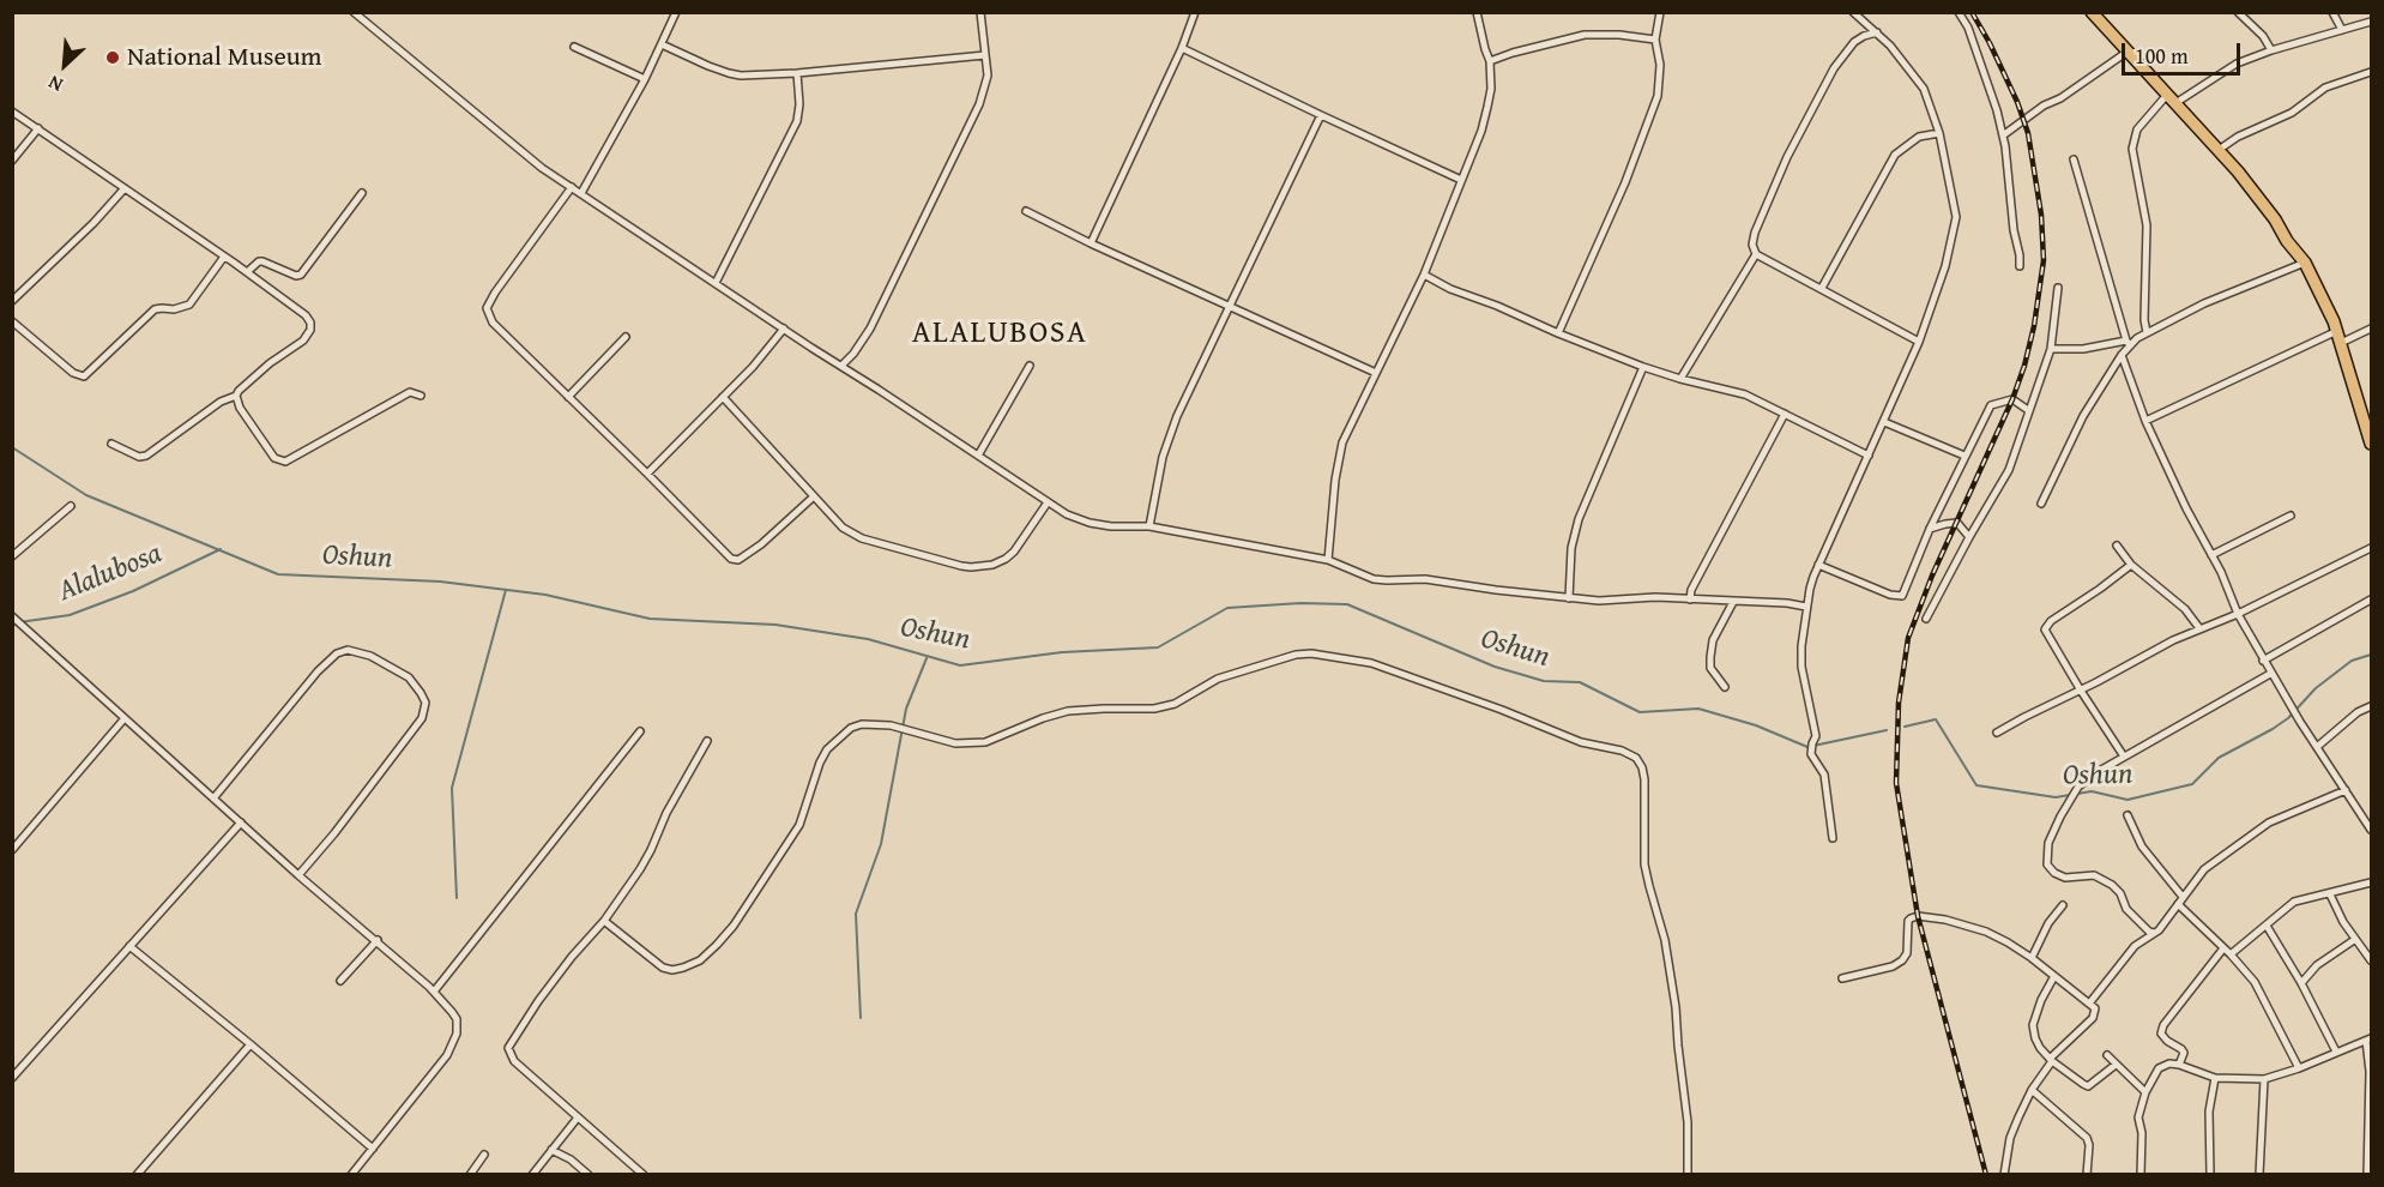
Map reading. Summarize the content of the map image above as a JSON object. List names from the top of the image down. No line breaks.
{"districts":["ALALUBOSA"],"water":["Oshun","Alalubosa"],"places":["National Museum"],"scale_bar":"100 m","north":"bottom left"}
